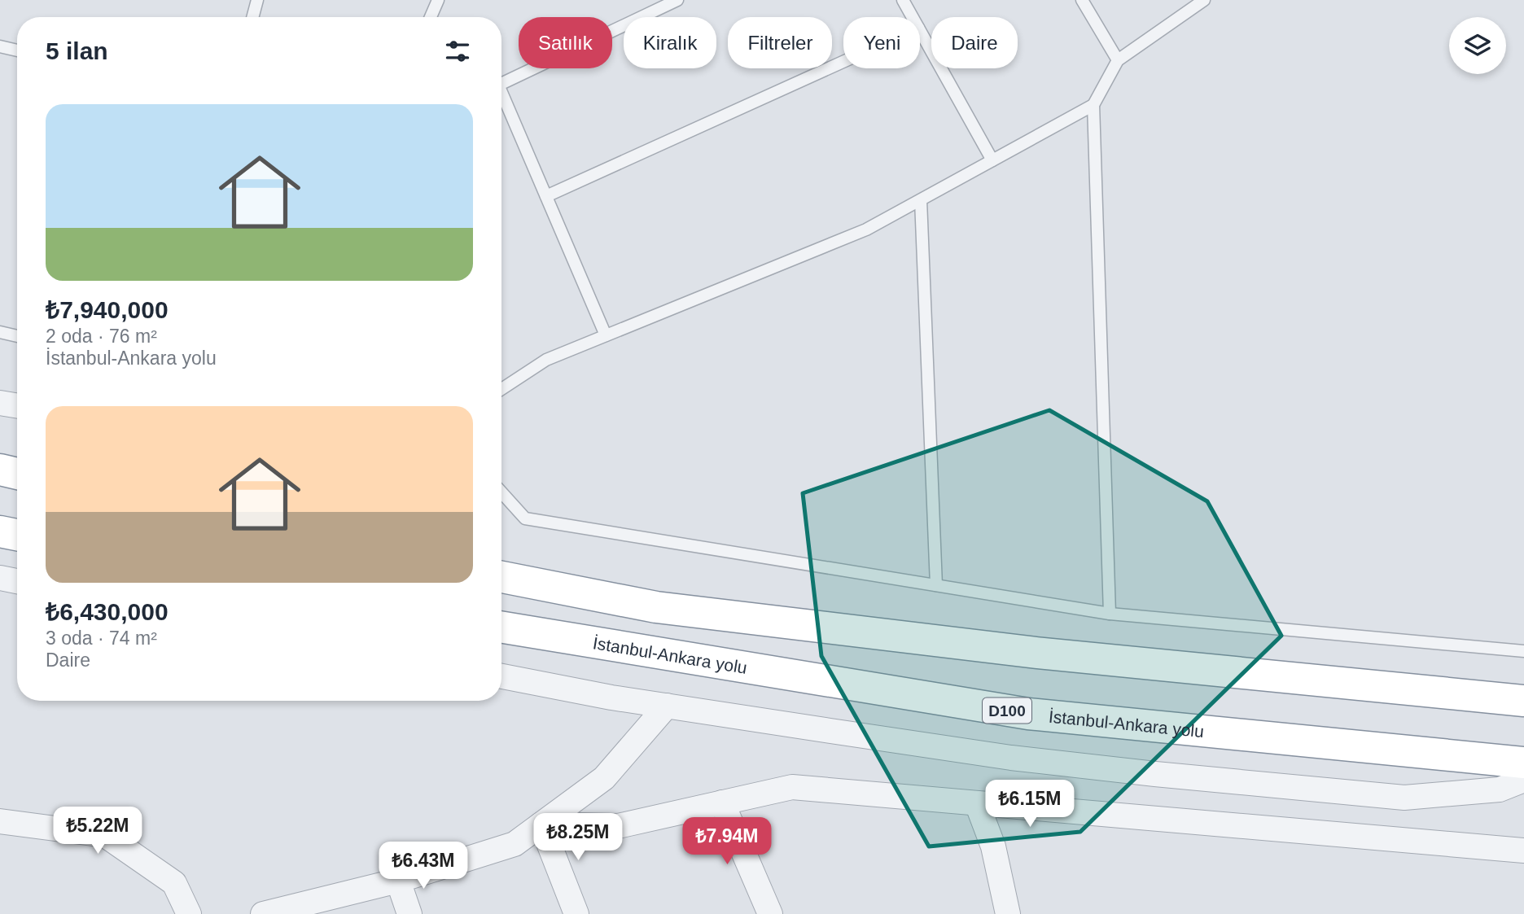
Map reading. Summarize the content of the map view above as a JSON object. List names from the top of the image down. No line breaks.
{"streets":{"highway":["İstanbul-Ankara yolu","D100"]},"page":{"chip":["Satılık","Kiralık","Filtreler","Yeni","Daire"],"heading":"5 ilan","list":[{"name":"₺7,940,000","note":"2 oda · 76 m² · İstanbul-Ankara yolu"},{"name":"₺6,430,000","note":"3 oda · 74 m² · Daire"}],"price":["₺6.15M","₺5.22M","₺8.25M","₺7.94M","₺6.43M"]}}
